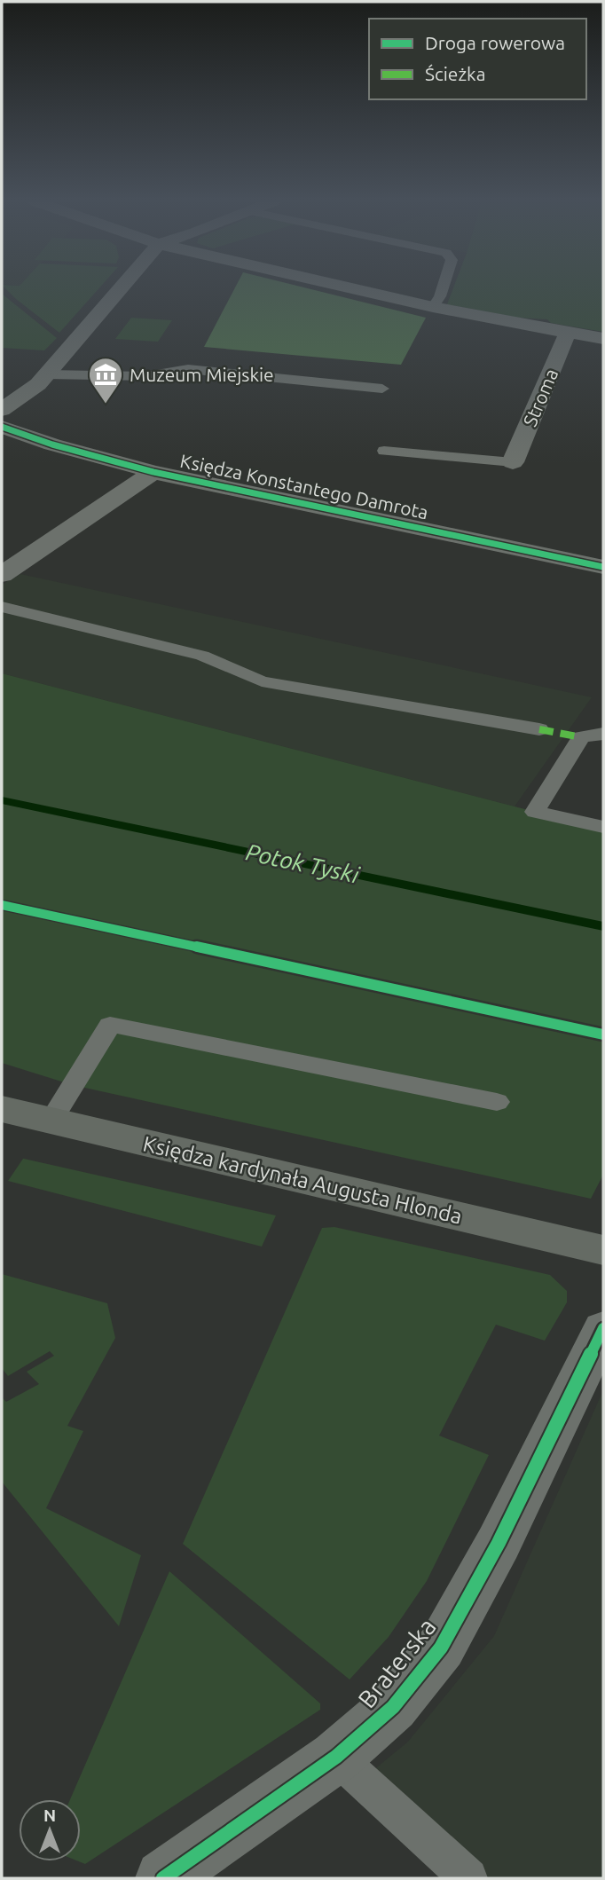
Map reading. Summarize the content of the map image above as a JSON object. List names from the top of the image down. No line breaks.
{"streets":{"street":["Stroma","Księdza Konstantego Damrota","Księdza kardynała Augusta Hlonda","Braterska"]},"water":["Potok Tyski"],"places":{"museum":["Muzeum Miejskie"]},"legend":["Droga rowerowa","Ścieżka"],"north":"top"}
